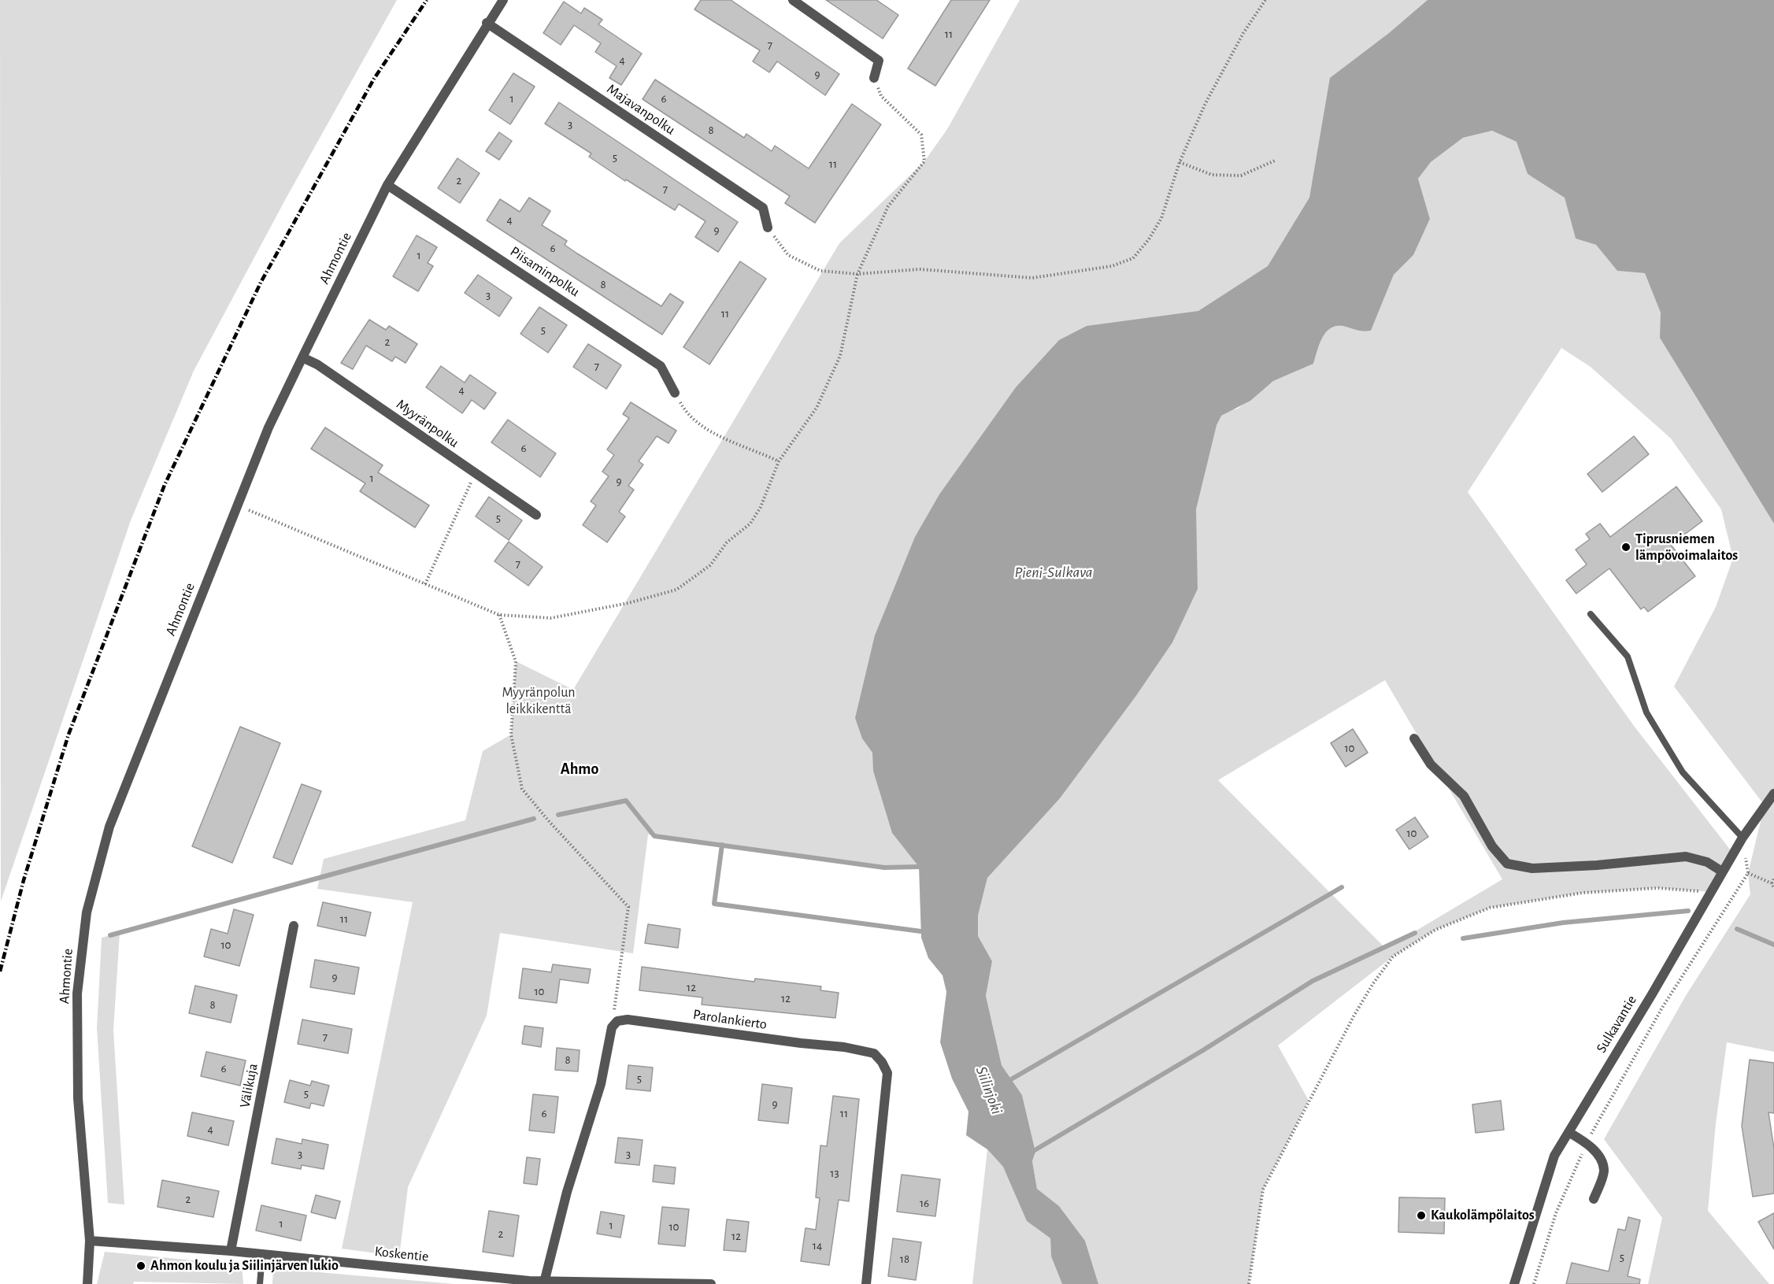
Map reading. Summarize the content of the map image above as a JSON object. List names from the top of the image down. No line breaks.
{"streets":{"street":["Majavanpolku","Ahmontie","Piisaminpolku","Myyränpolku","Parolankierto","Sulkavantie","Välikuja","Koskentie"]},"crossings":[["Majavanpolku","Ahmontie"],["Ahmontie","Piisaminpolku"],["Ahmontie","Myyränpolku"],["Ahmontie","Koskentie"],["Välikuja","Koskentie"]],"districts":["Ahmo"],"water":["Pieni-Sulkava","Siilinjoki"],"parks":["Myyränpolun leikkikenttä"],"places":["Tiprusniemen lämpövoimalaitos","Kaukolämpölaitos","Ahmon koulu ja Siilinjärven lukio"],"house_numbers":["11","7","4","9","1","6","3","8","5","11","2","7","4","9","6","1","8","3","11","5","2","7","4","6","1","9","5","7","10","10","11","10","9","12","10","12","8","7","8","6","5","5","9","6","11","4","3","3","13","2","16","1","1","10","2","12","14","5","18"]}
